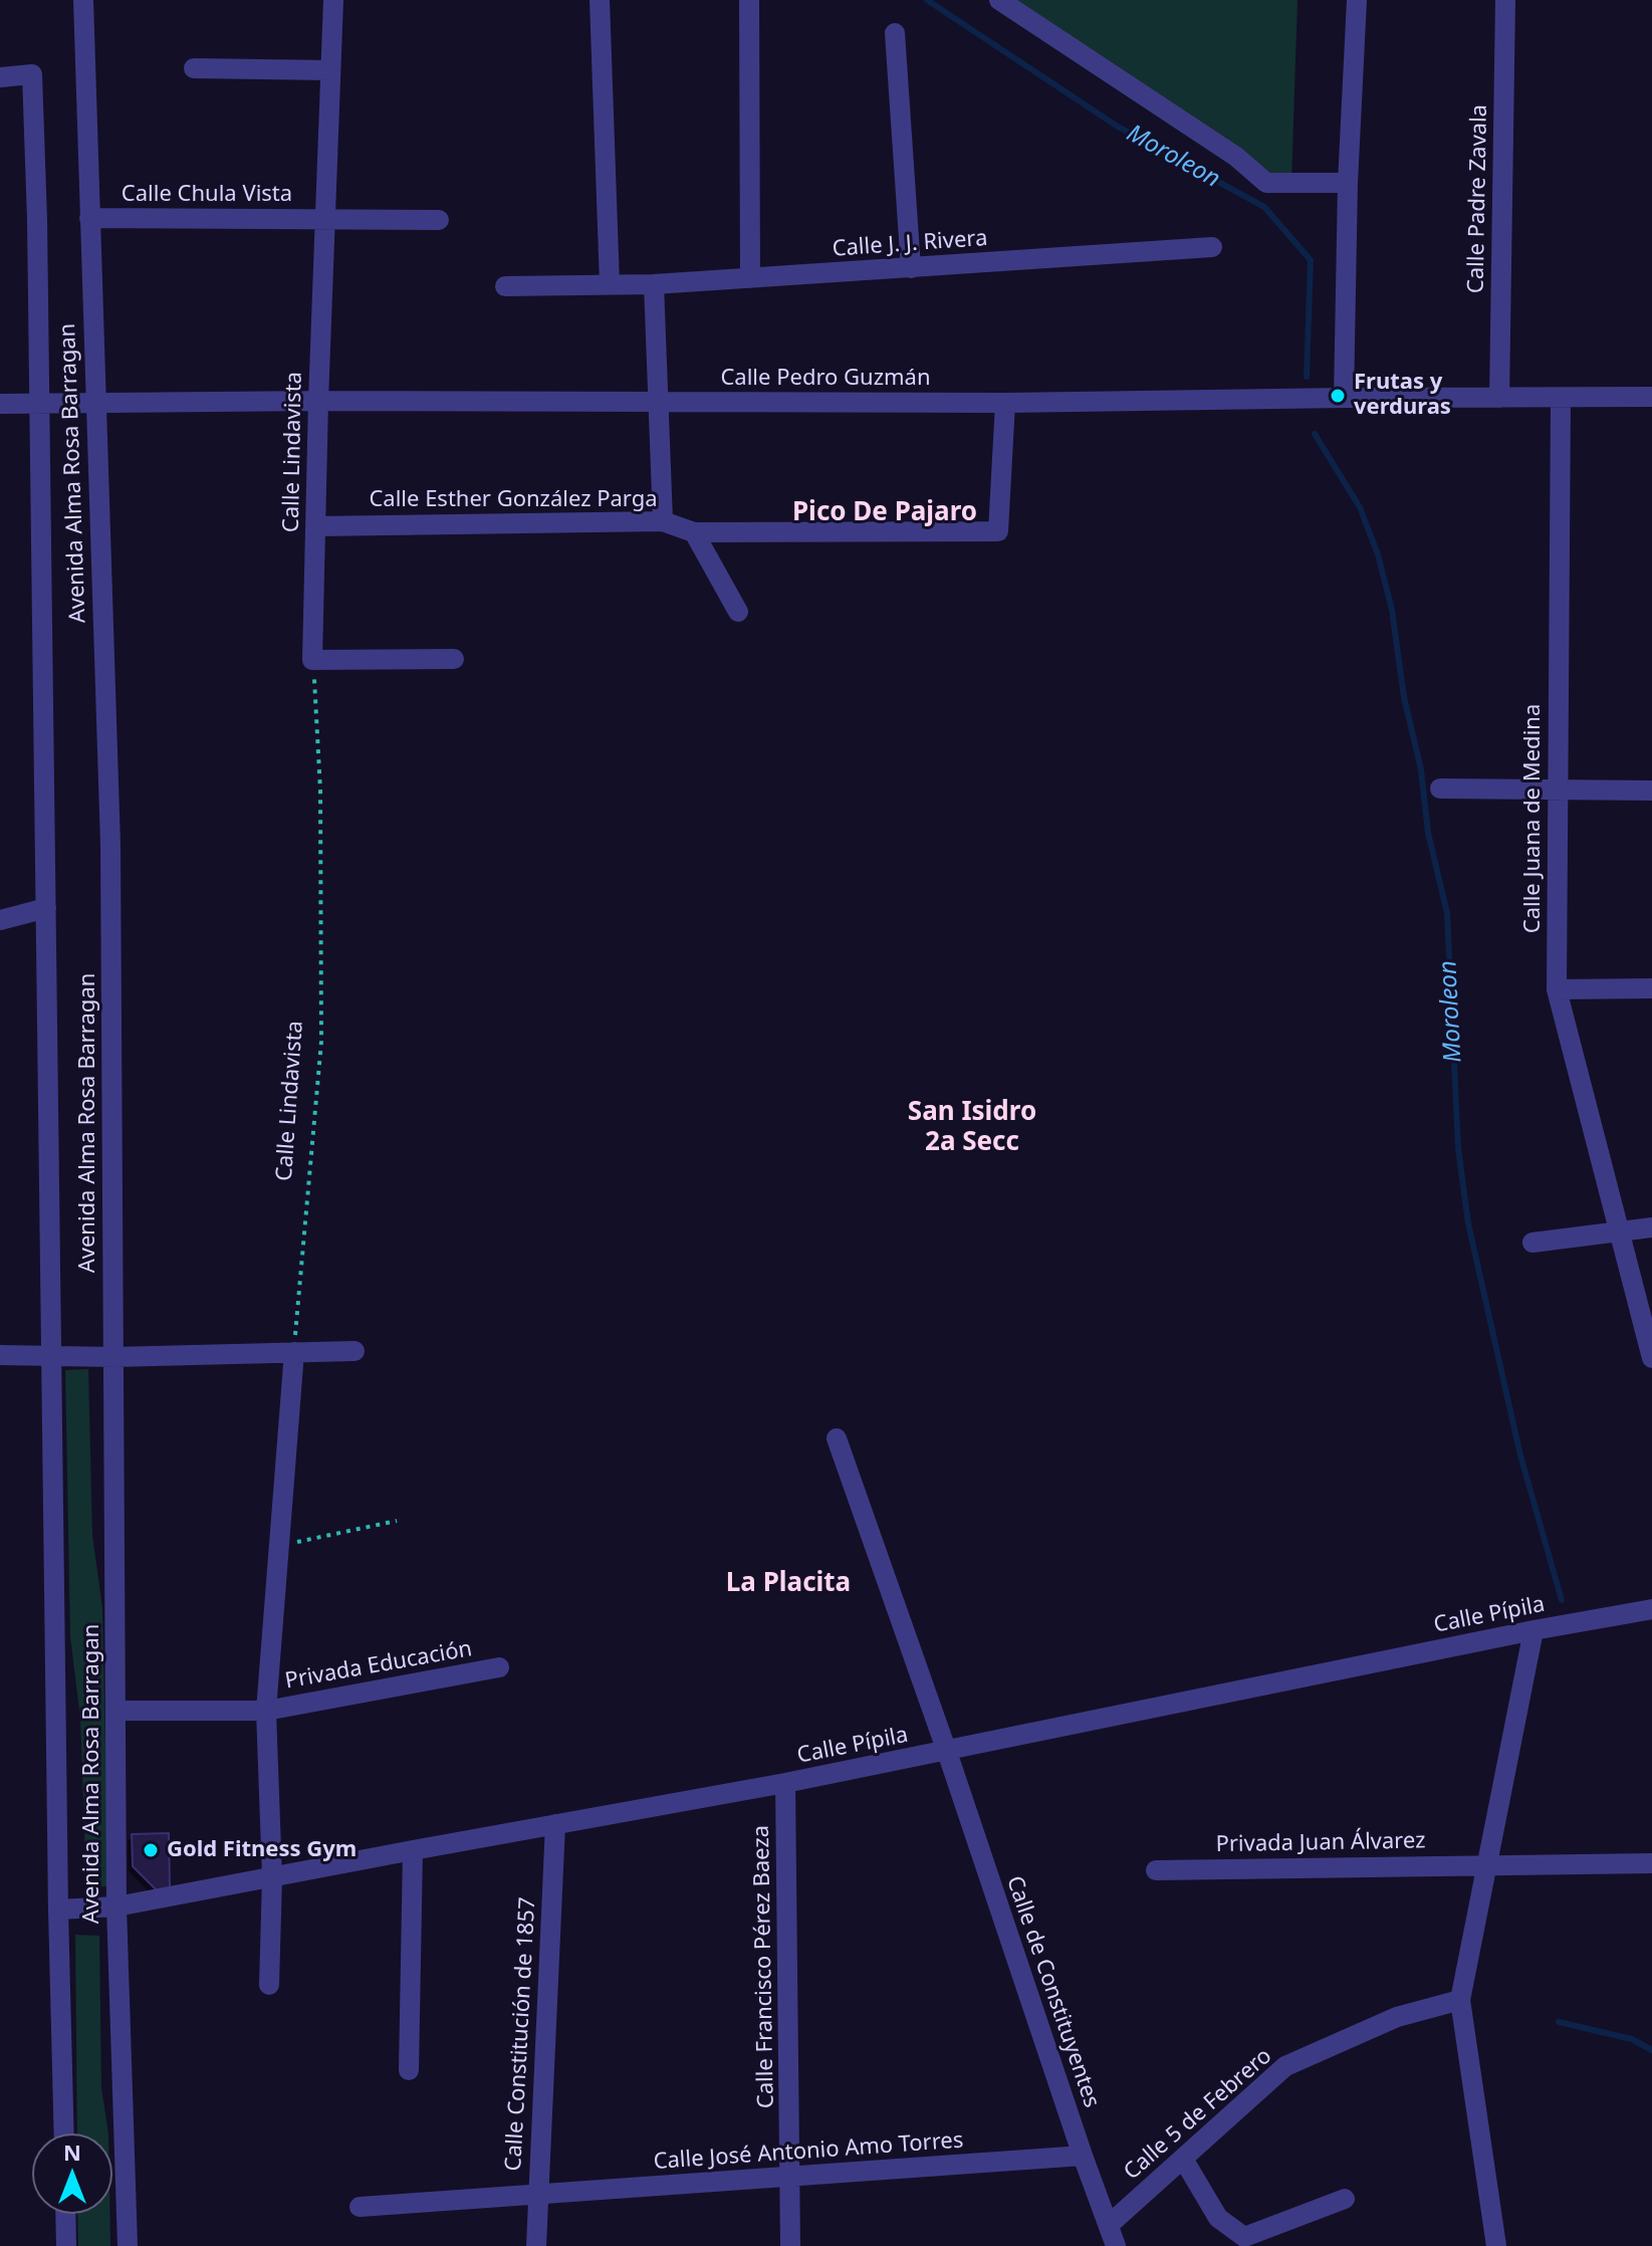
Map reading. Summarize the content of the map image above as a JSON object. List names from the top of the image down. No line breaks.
{"streets":{"street":["Calle Chula Vista","Calle Padre Zavala","Calle J. J. Rivera","Calle Pedro Guzmán","Calle Lindavista","Avenida Alma Rosa Barragan","Calle Esther González Parga","Calle Juana de Medina","Calle Pípila","Privada Educación","Privada Juan Álvarez","Calle Francisco Pérez Baeza","Calle de Constituyentes","Calle Constitución de 1857","Calle 5 de Febrero","Calle José Antonio Amo Torres"]},"crossings":[["Calle Chula Vista","Calle Lindavista"],["Calle Chula Vista","Avenida Alma Rosa Barragan"],["Calle Padre Zavala","Calle Pedro Guzmán"],["Calle Pedro Guzmán","Calle Lindavista"],["Calle Pedro Guzmán","Avenida Alma Rosa Barragan"],["Calle Pedro Guzmán","Calle Esther González Parga"],["Calle Pedro Guzmán","Calle Juana de Medina"],["Calle Lindavista","Calle Esther González Parga"],["Avenida Alma Rosa Barragan","Calle Pípila"],["Avenida Alma Rosa Barragan","Privada Educación"],["Calle Pípila","Calle Francisco Pérez Baeza"],["Calle Pípila","Calle de Constituyentes"],["Calle Pípila","Calle Constitución de 1857"],["Calle Francisco Pérez Baeza","Calle José Antonio Amo Torres"],["Calle de Constituyentes","Calle 5 de Febrero"],["Calle de Constituyentes","Calle José Antonio Amo Torres"],["Calle Constitución de 1857","Calle José Antonio Amo Torres"]],"districts":["Pico De Pajaro","San Isidro 2a Secc","La Placita"],"water":["Moroleon"],"places":["Frutas y verduras","Gold Fitness Gym"],"north":"top"}
